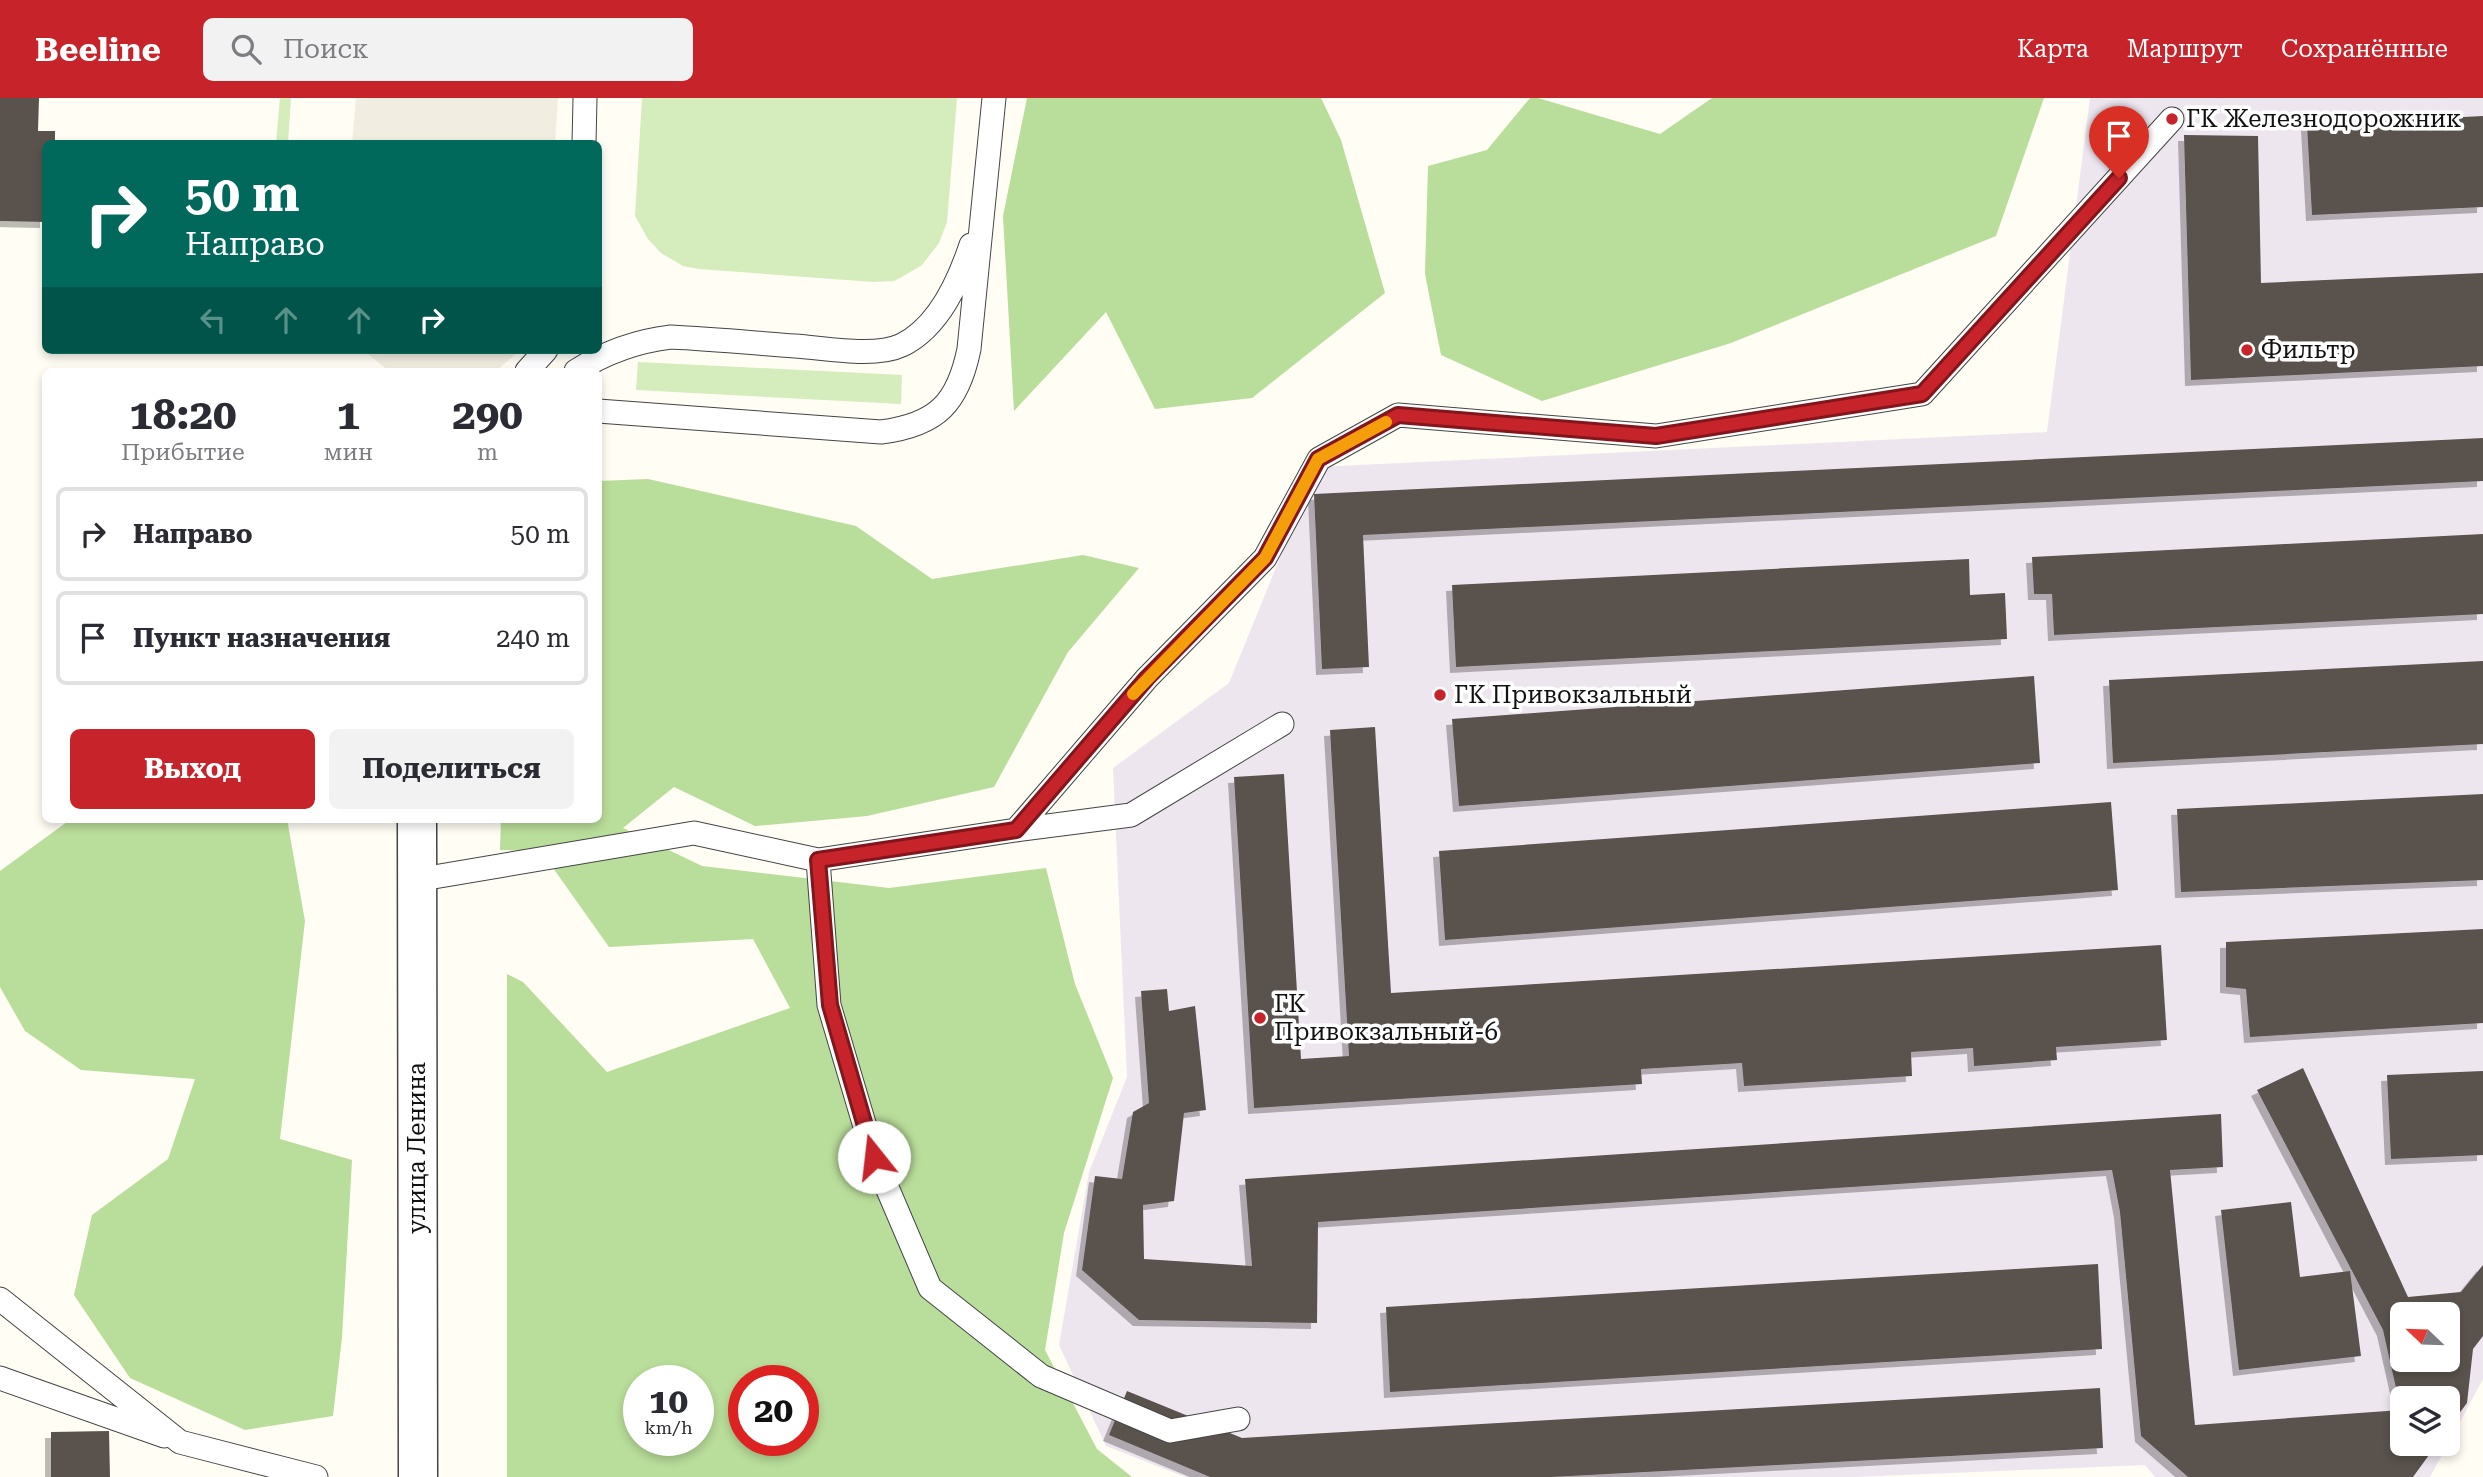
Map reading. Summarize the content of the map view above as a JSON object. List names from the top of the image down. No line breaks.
{"streets":{"street":["улица Ленина"]},"places":["ГК Железнодорожник","Фильтр","ГК Привокзальный","ГК Привокзальный-6"],"north":"top left","page":{"header":"Beeline","search":"Поиск","nav":["Карта","Маршрут","Сохранённые"],"turn":["50 m","Направо"],"eta":["18:20","Прибытие","1","мин","290","m"],"list":[{"name":"Направо","value":"50 m"},{"name":"Пункт назначения","value":"240 m"}],"buttons":["Выход","Поделиться"],"speed":"10 km/h","limit":"20"}}
